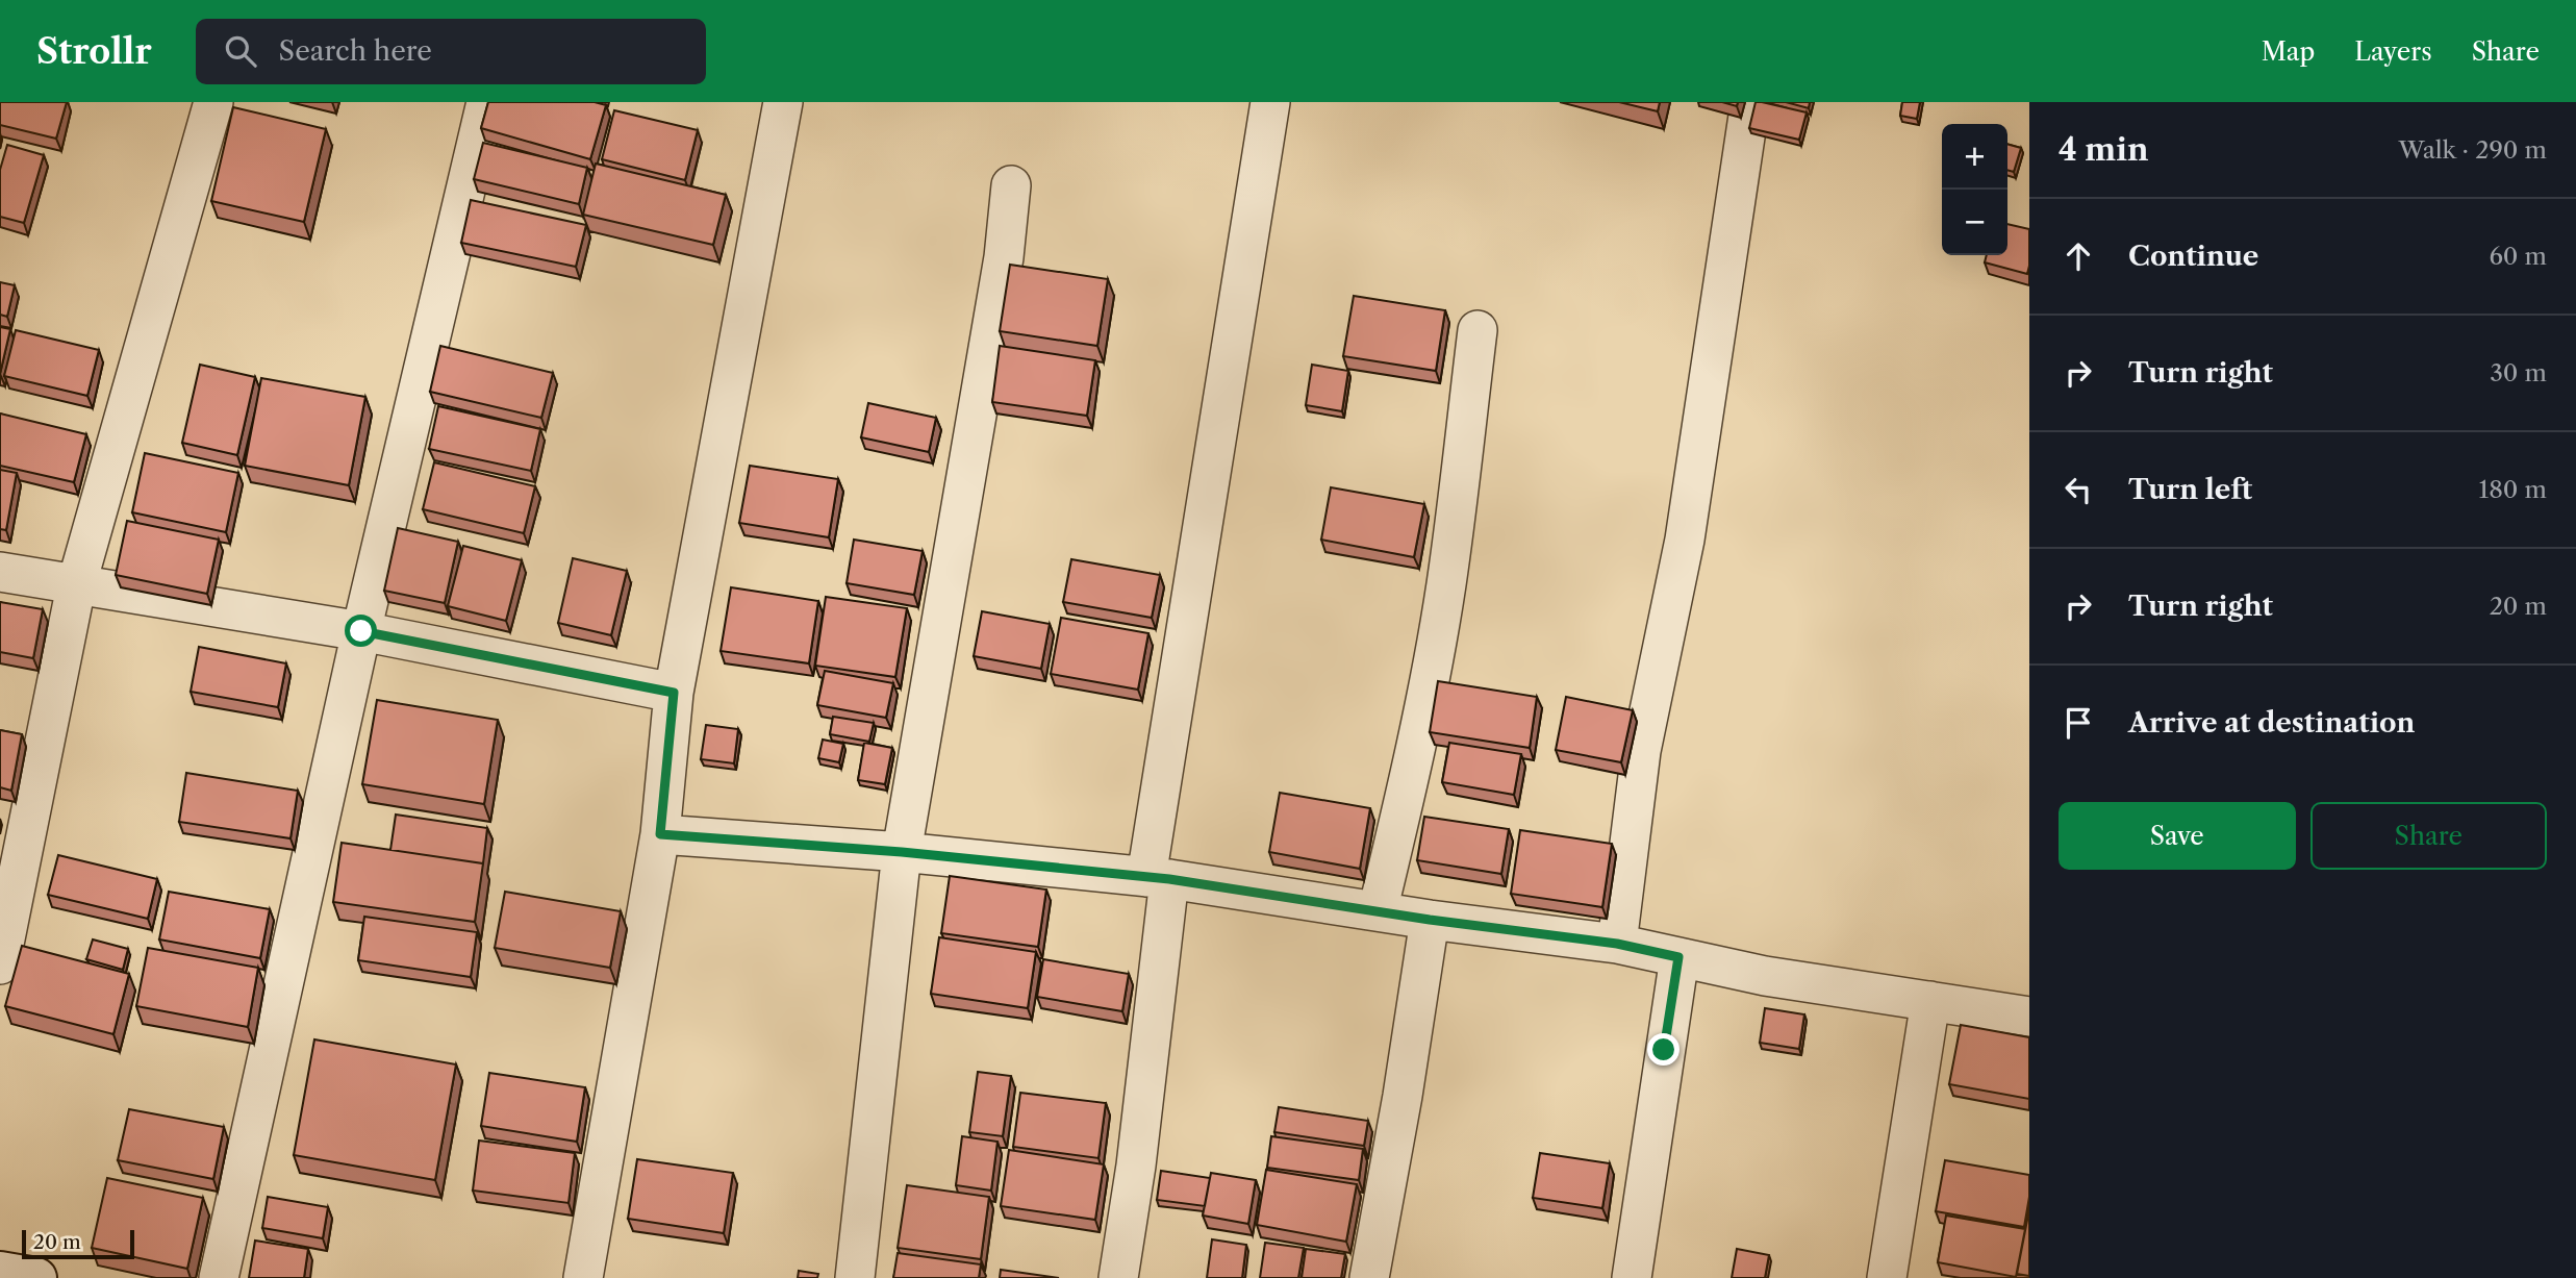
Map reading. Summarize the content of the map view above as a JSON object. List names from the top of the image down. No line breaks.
{"scale_bar":"20 m","page":{"header":"Strollr","search":"Search here","nav":["Map","Layers","Share"],"heading":["4 min","Walk · 290 m"],"map_buttons":["+","−"],"list":[["Continue","60 m"],["Turn right","30 m"],["Turn left","180 m"],["Turn right","20 m"],"Arrive at destination"],"buttons":["Save","Share"],"scale":"20 m"}}
